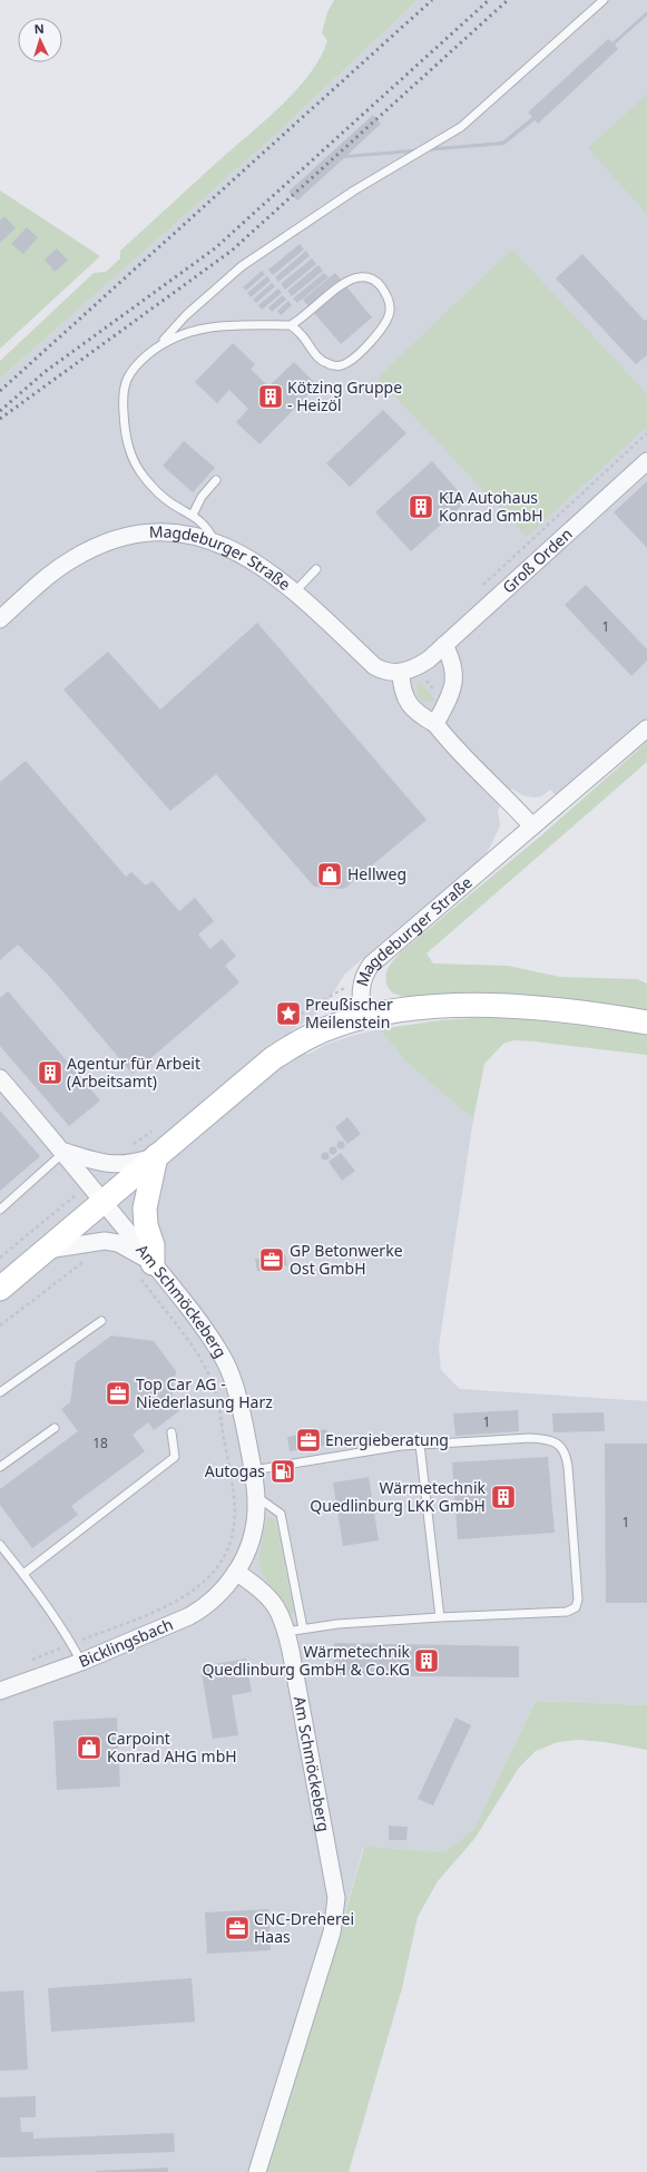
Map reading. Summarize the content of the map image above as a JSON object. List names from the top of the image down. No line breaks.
{"streets":{"main road":["Magdeburger Straße"],"street":["Groß Orden","Am Schmöckeberg","Bicklingsbach"]},"crossings":[["Groß Orden","Magdeburger Straße"],["Magdeburger Straße","Am Schmöckeberg"],["Am Schmöckeberg","Bicklingsbach"]],"places":{"building":["Kötzing Gruppe - Heizöl","KIA Autohaus Konrad GmbH","Agentur für Arbeit (Arbeitsamt)","Wärmetechnik Quedlinburg LKK GmbH","Wärmetechnik Quedlinburg GmbH & Co.KG"],"shop":["Hellweg","Carpoint Konrad AHG mbH"],"place":["Preußischer Meilenstein"],"office":["GP Betonwerke Ost GmbH","Top Car AG - Niederlasung Harz","Energieberatung","CNC-Dreherei Haas"],"fuel station":["Autogas"]},"house_numbers":["1","1","18","1"],"north":"top"}
